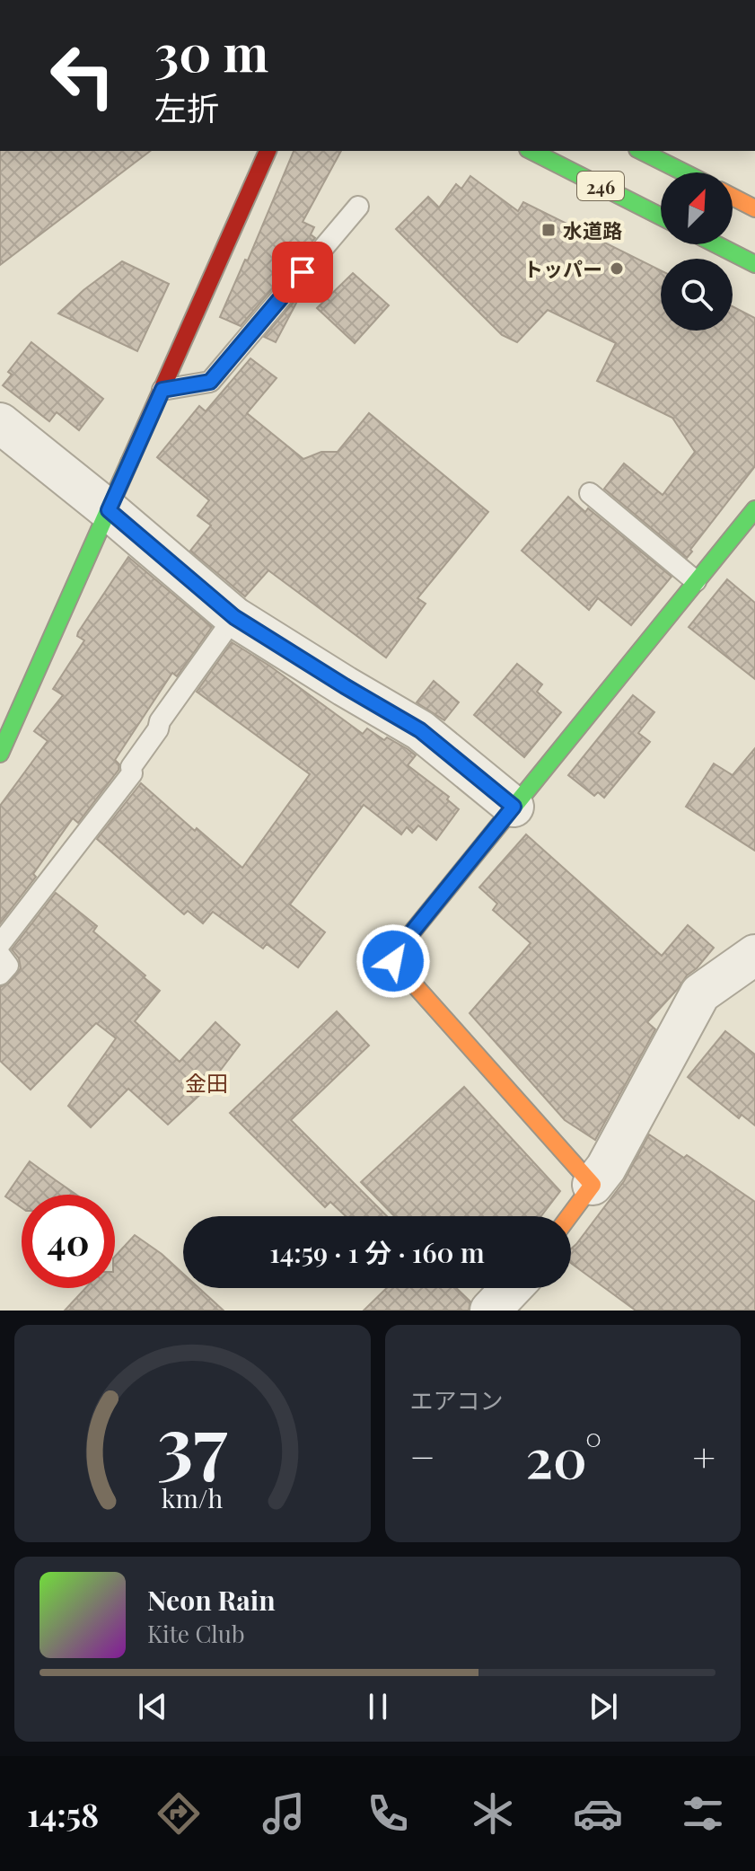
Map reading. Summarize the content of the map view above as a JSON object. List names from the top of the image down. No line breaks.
{"streets":{"main road":["246"]},"districts":["金田"],"places":{"transit":["水道路"],"other":["トッパー"]},"north":"top right","page":{"turn":["30 m","左折"],"limit":"40","trip":"14:59 · 1 分 · 160 m","tile":"エアコン","heat":["−","20°","+"],"song":["Neon Rain","Kite Club"],"tabs":"14:58","gauge":["37","km/h"]}}
